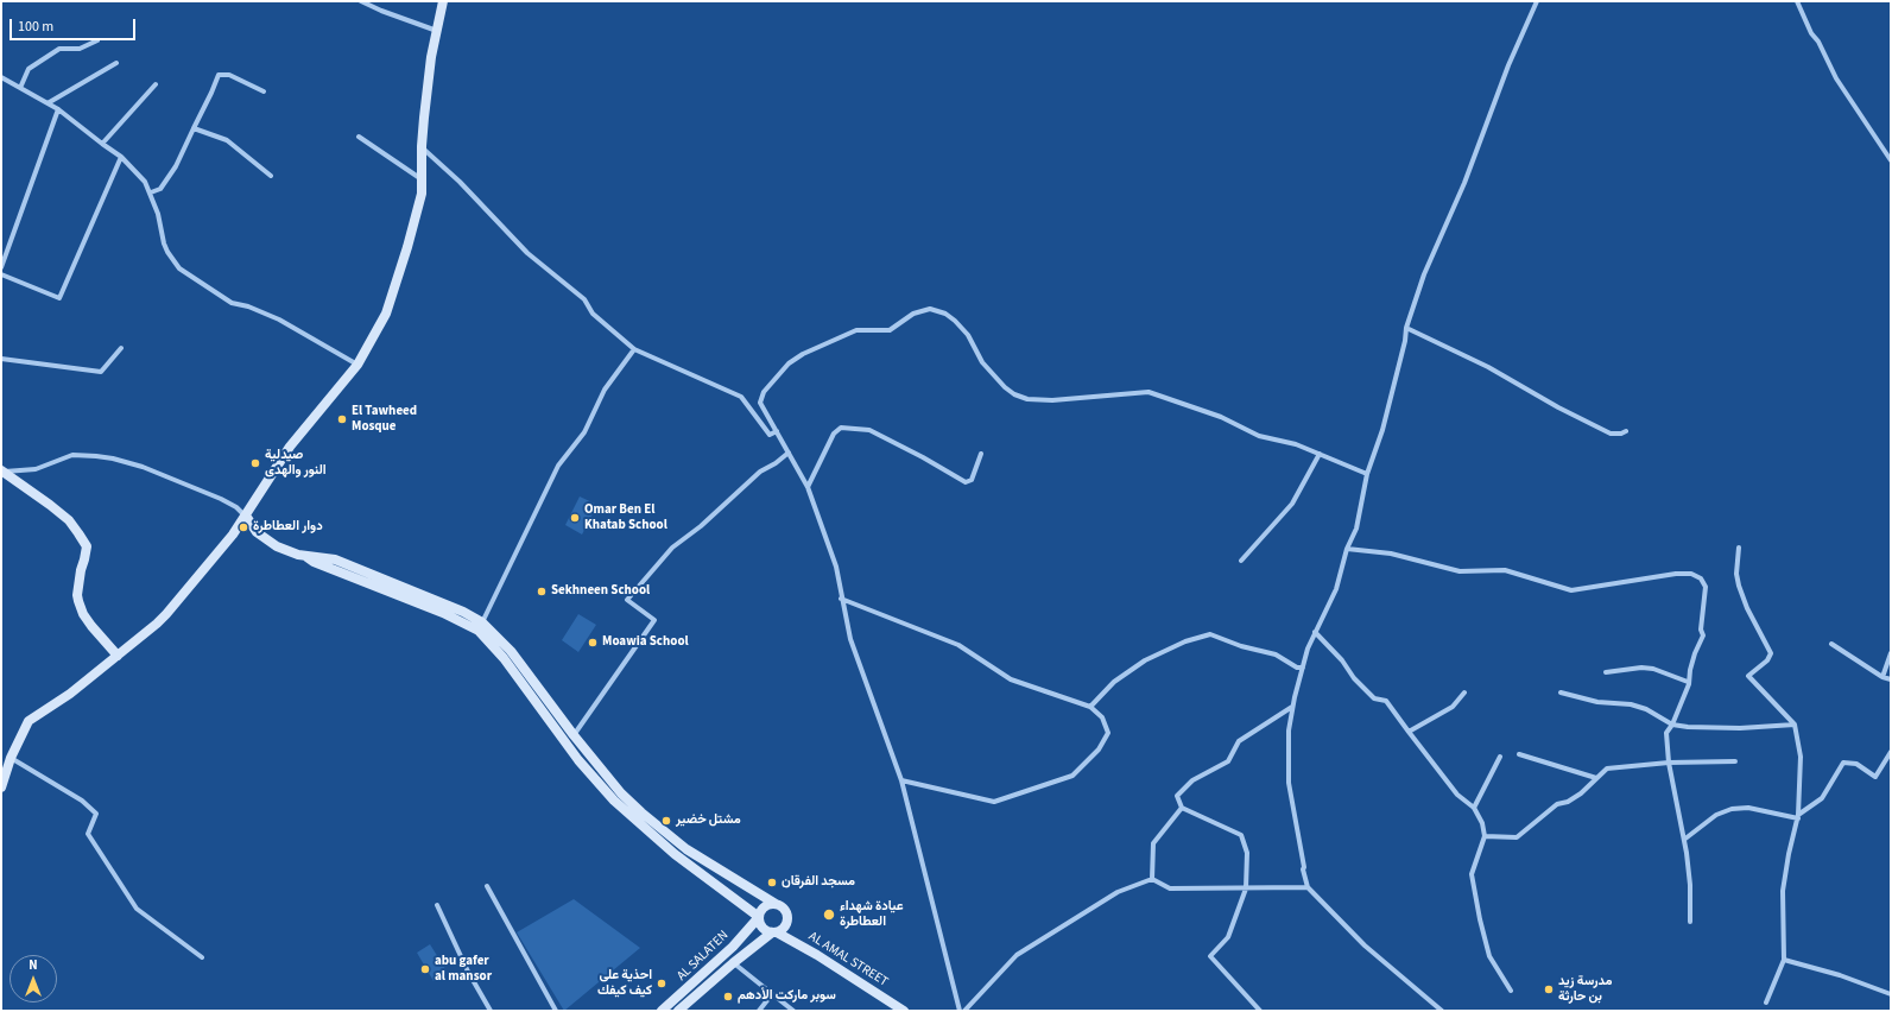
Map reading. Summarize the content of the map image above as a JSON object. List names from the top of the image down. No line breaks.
{"streets":{"main road":["AL SALATEN","AL AMAL STREET"]},"crossings":[["AL SALATEN","AL AMAL STREET"]],"places":["El Tawheed Mosque","صيدلية النور والهدى","Omar Ben El Khatab School","دوار العطاطرة","Sekhneen School","Moawia School","مشتل خضير","مسجد الفرقان","عيادة شهداء العطاطرة","abu gafer al mansor","احذية على كيف كيفك","مدرسة زيد بن حارثة","سوبر ماركت الأدهم"],"scale_bar":"100 m","north":"top"}
